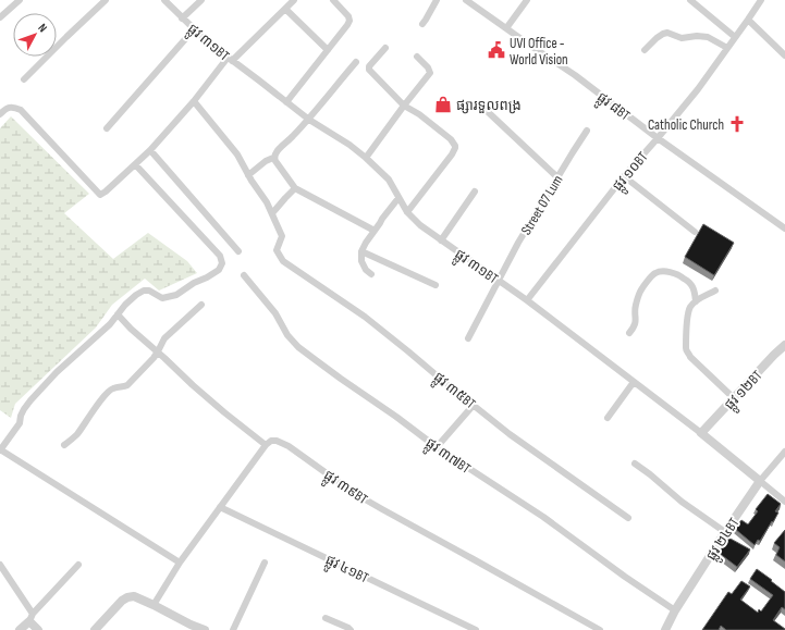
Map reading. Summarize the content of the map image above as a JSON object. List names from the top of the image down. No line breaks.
{"streets":{"street":["ផ្លូវ ៣១BT","ផ្លូវ ៨BT","ផ្លូវ ១០BT","Street 07 Lum","ផ្លូវ ៣៥BT","ផ្លូវ ១២BT","ផ្លូវ ៣៧BT","ផ្លូវ ៣៩BT","ផ្លូវ ២៤BT","ផ្លូវ ៤១BT"]},"crossings":[["ផ្លូវ ៣១BT","ផ្លូវ ១០BT"],["ផ្លូវ ៣១BT","Street 07 Lum"],["ផ្លូវ ៣១BT","ផ្លូវ ១២BT"],["ផ្លូវ ៣១BT","ផ្លូវ ២៤BT"],["ផ្លូវ ៨BT","ផ្លូវ ១០BT"],["ផ្លូវ ៣៧BT","ផ្លូវ ២៤BT"]],"places":{"public building":["UVI Office - World Vision"],"shop":["ផ្សារទួលពង្រ"],"church":["Catholic Church"]},"north":"top right"}
